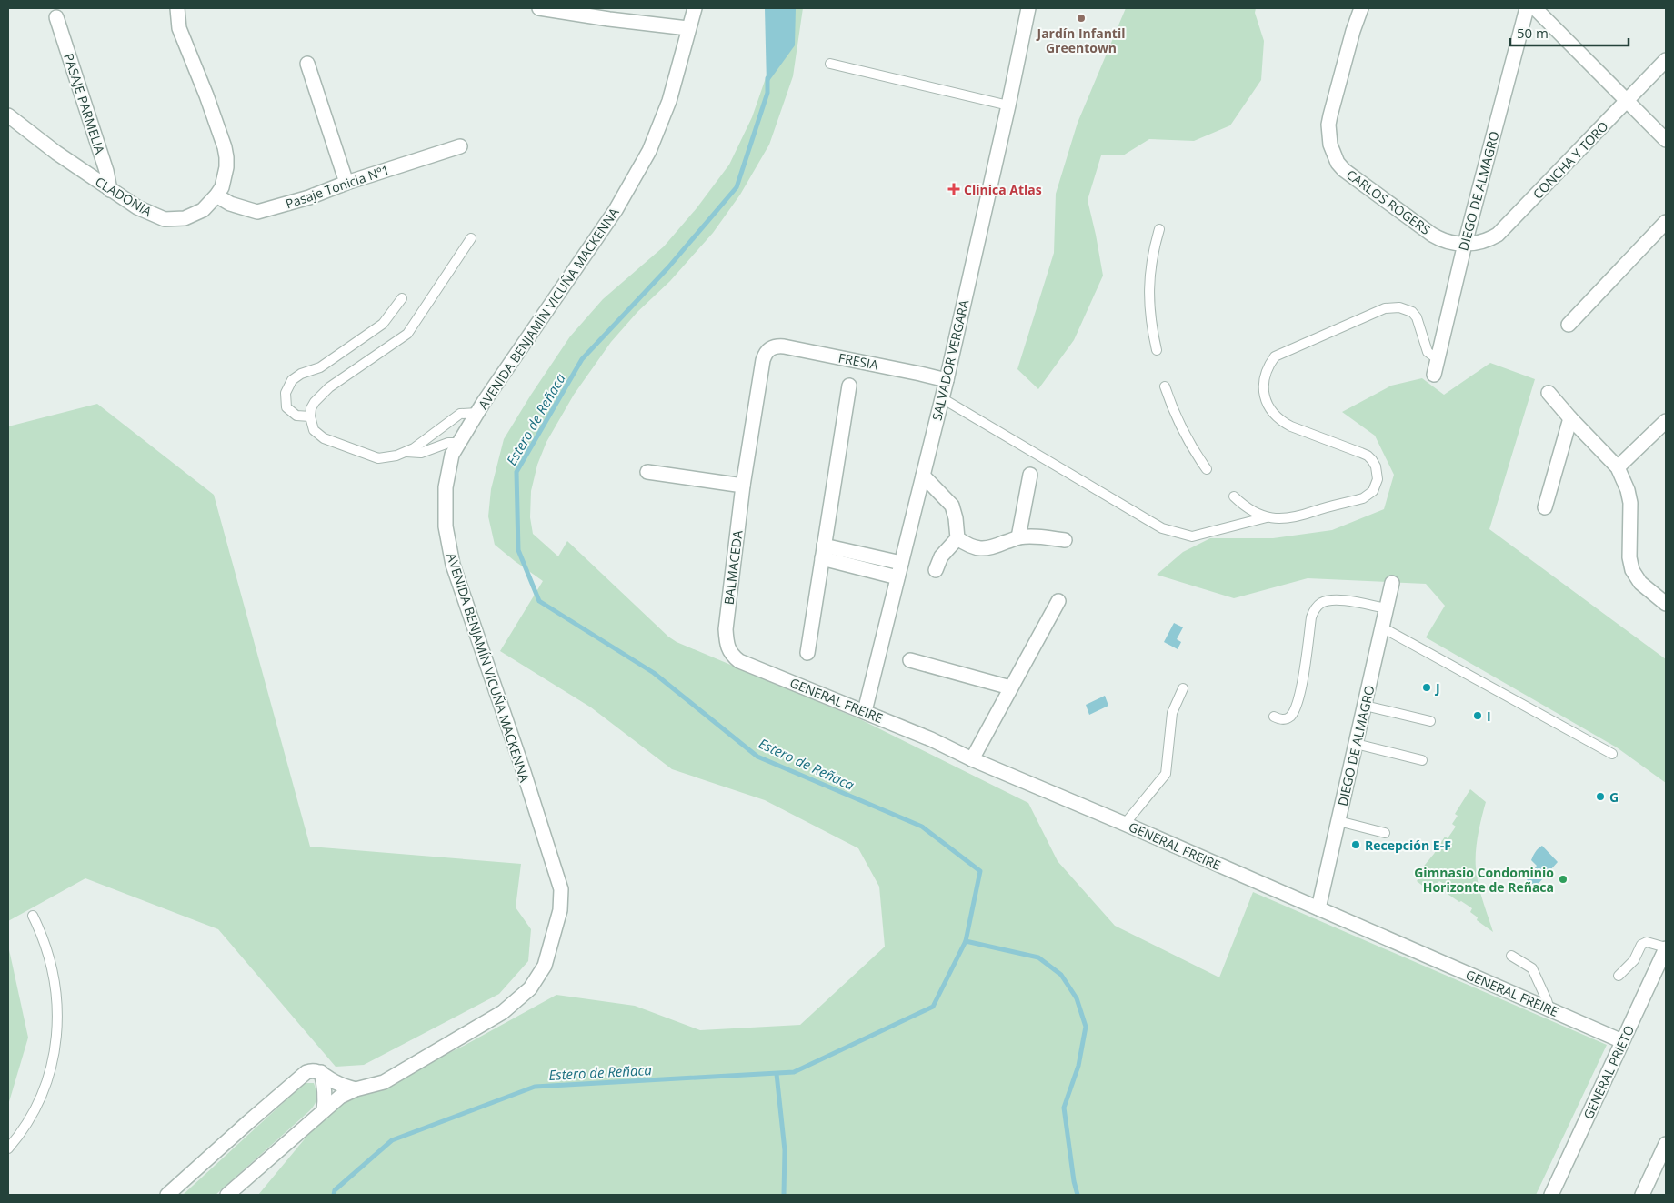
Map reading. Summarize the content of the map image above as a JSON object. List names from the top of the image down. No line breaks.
{"streets":{"street":["PASAJE PARMELIA","CONCHA Y TORO","Pasaje Tonicia Nº1","DIEGO DE ALMAGRO","CLADONIA","CARLOS ROGERS","AVENIDA BENJAMÍN VICUÑA MACKENNA","SALVADOR VERGARA","FRESIA","BALMACEDA","GENERAL FREIRE","GENERAL PRIETO"]},"crossings":[["PASAJE PARMELIA","CLADONIA"],["CONCHA Y TORO","DIEGO DE ALMAGRO"],["CONCHA Y TORO","CARLOS ROGERS"],["Pasaje Tonicia Nº1","CLADONIA"],["DIEGO DE ALMAGRO","CARLOS ROGERS"],["DIEGO DE ALMAGRO","GENERAL FREIRE"],["SALVADOR VERGARA","FRESIA"],["SALVADOR VERGARA","GENERAL FREIRE"],["FRESIA","BALMACEDA"],["BALMACEDA","GENERAL FREIRE"],["GENERAL FREIRE","GENERAL PRIETO"]],"water":["Estero de Reñaca"],"places":{"other":["Jardín Infantil Greentown","J","I","G","Recepción E-F","Gimnasio Condominio Horizonte de Reñaca"],"health":["Clínica Atlas"]},"scale_bar":"50 m"}
